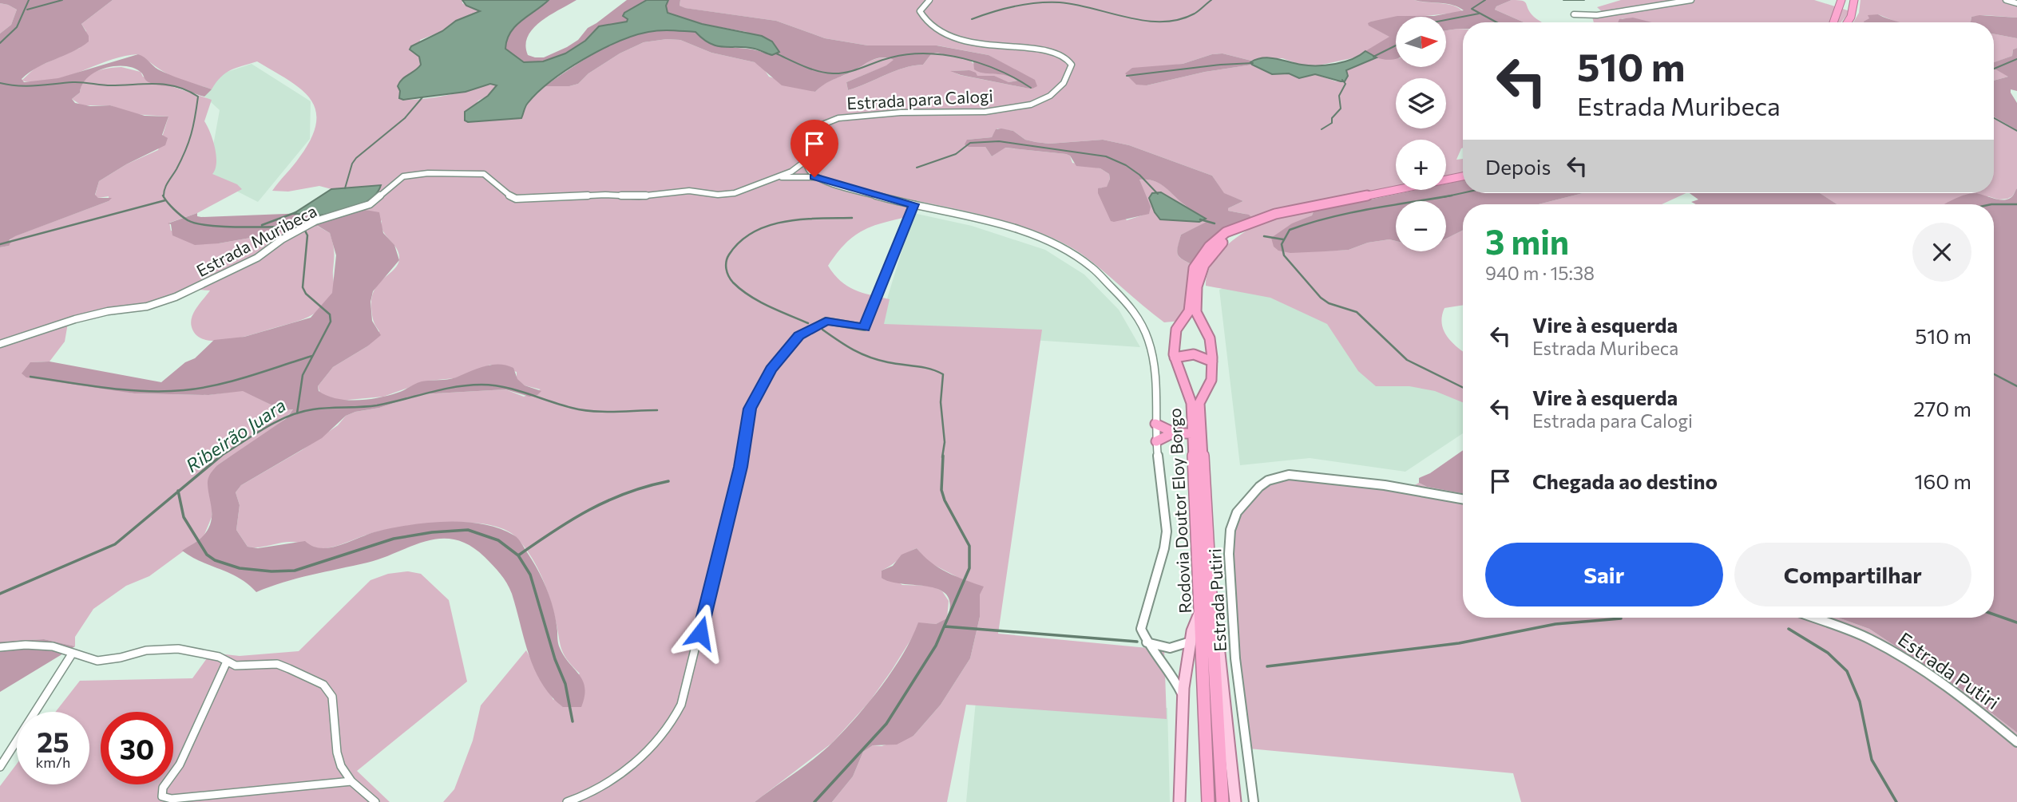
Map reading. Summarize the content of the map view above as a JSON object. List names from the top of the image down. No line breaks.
{"streets":{"highway":["Rodovia Doutor Eloy Borgo"],"street":["Estrada para Calogi","Estrada Muribeca","Estrada Putiri"]},"water":["Ribeirão Juara"],"north":"right","page":{"map_buttons":["+","−"],"turn":["510 m","Estrada Muribeca"],"then":"Depois","heading":["3 min","940 m · 15:38"],"list":[{"name":"Vire à esquerda","note":"Estrada Muribeca","value":"510 m"},{"name":"Vire à esquerda","note":"Estrada para Calogi","value":"270 m"},{"name":"Chegada ao destino","value":"160 m"}],"buttons":["Sair","Compartilhar"],"speed":"25 km/h","limit":"30"}}
